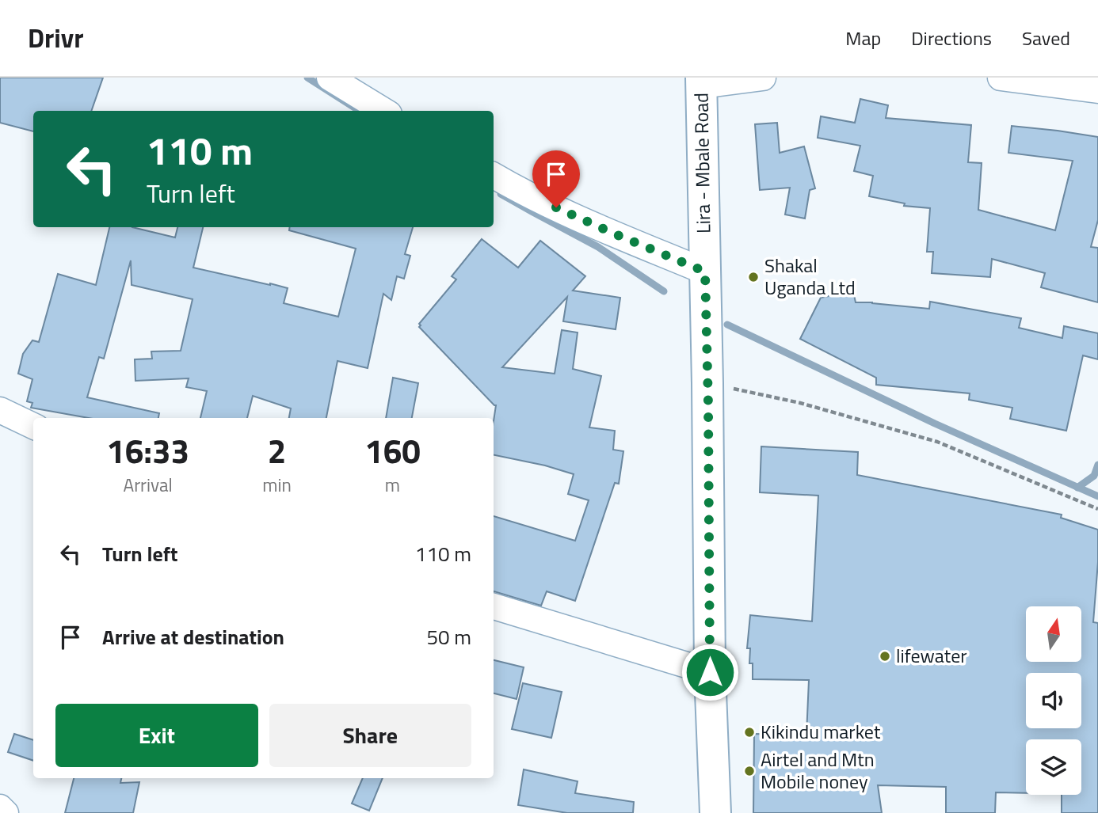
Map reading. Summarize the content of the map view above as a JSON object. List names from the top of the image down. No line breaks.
{"streets":{"main road":["Lira - Mbale Road"]},"places":["Shakal Uganda Ltd","lifewater","Kikindu market","Airtel and Mtn Mobile noney"],"north":"top","page":{"header":"Drivr","nav":["Map","Directions","Saved"],"turn":["110 m","Turn left"],"eta":["16:33","Arrival","2","min","160","m"],"list":[{"name":"Turn left","value":"110 m"},{"name":"Arrive at destination","value":"50 m"}],"buttons":["Exit","Share"]}}
